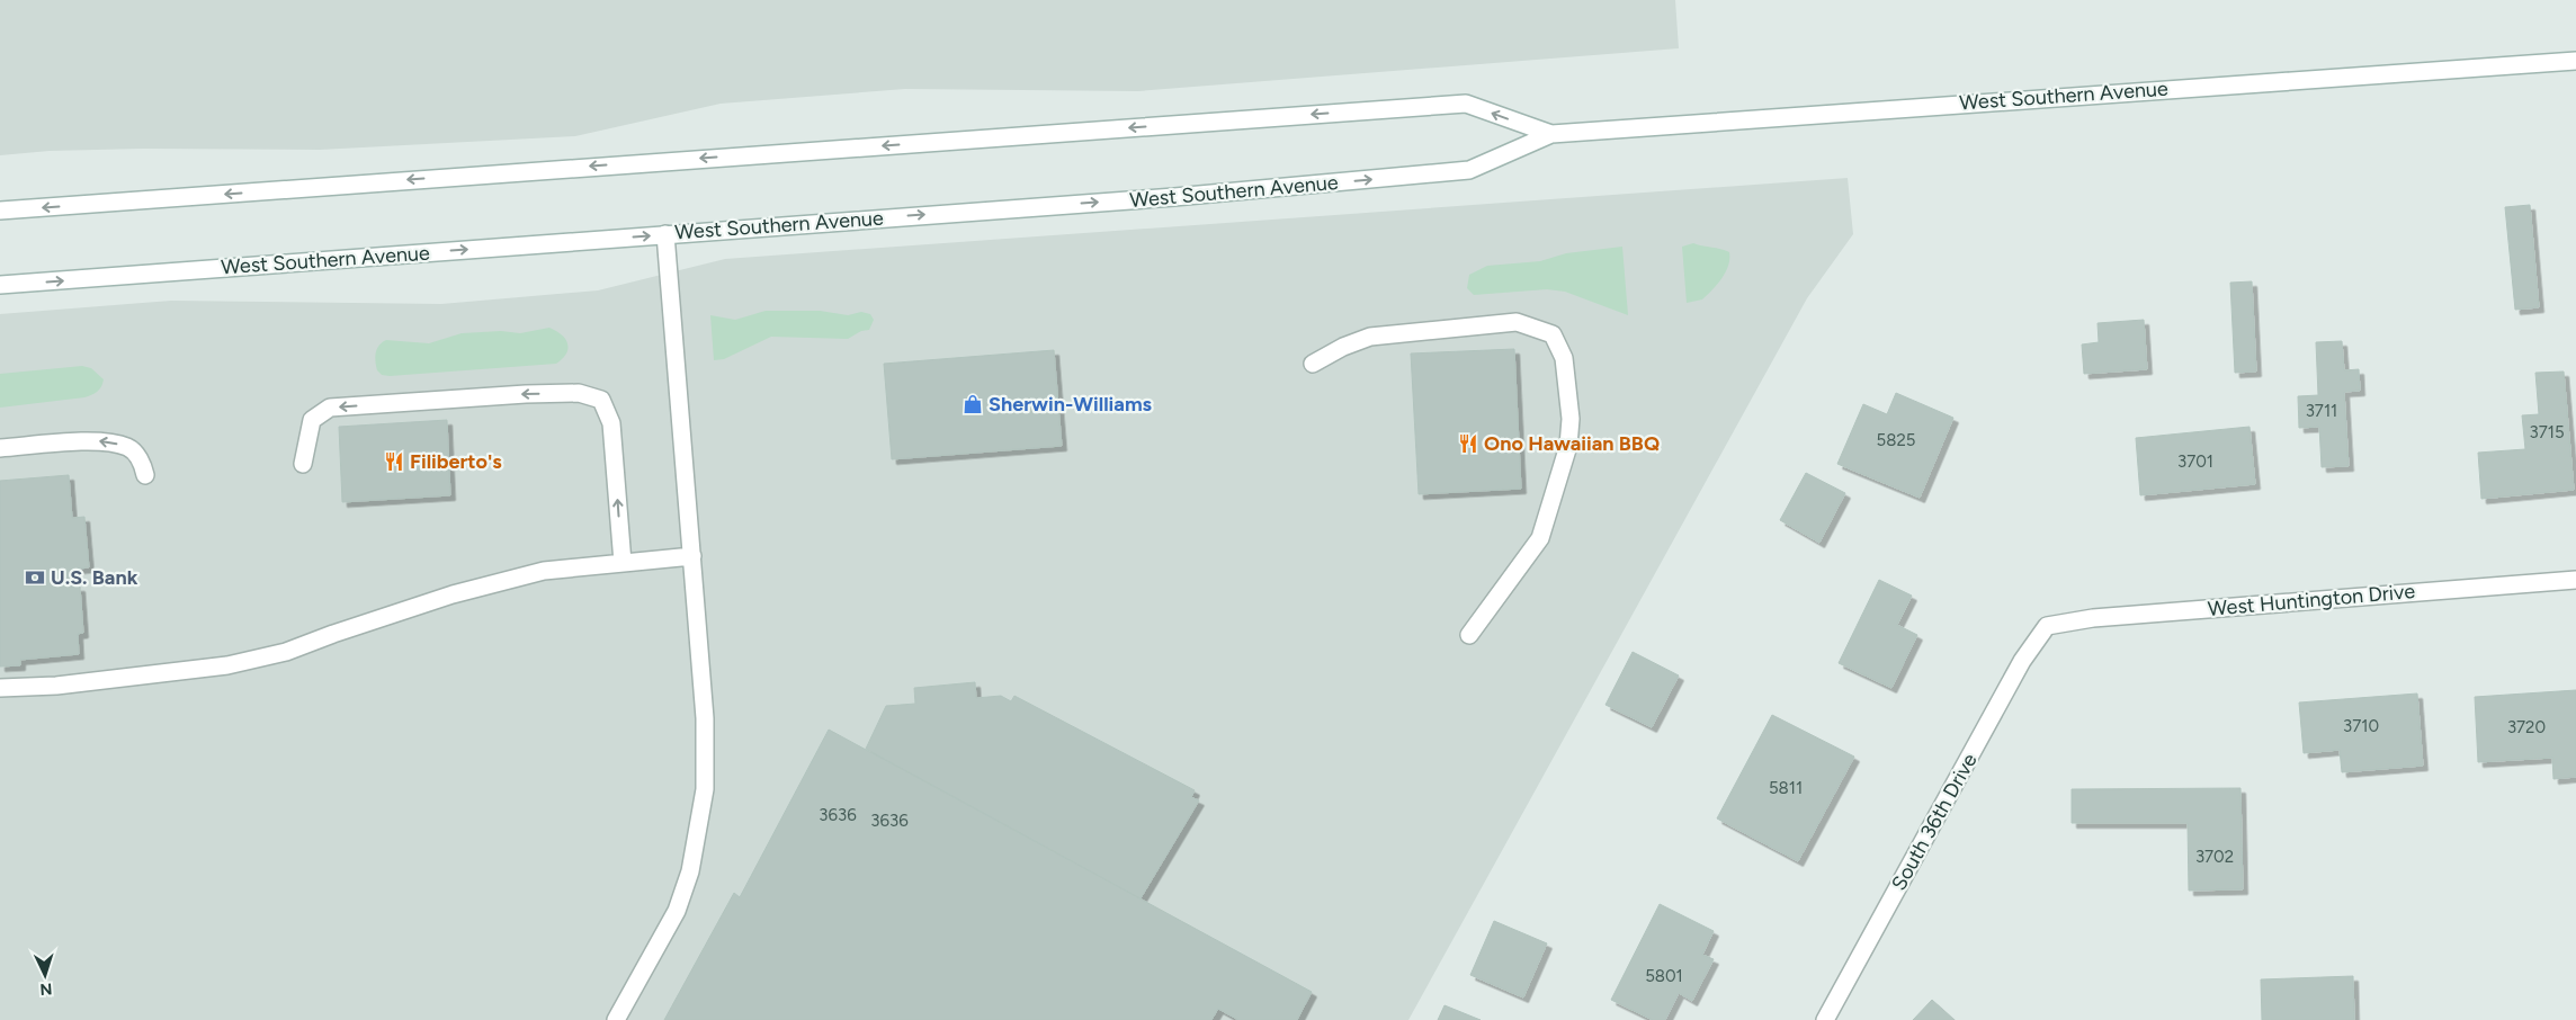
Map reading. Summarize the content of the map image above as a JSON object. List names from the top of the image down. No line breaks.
{"streets":{"main road":["West Southern Avenue","West Huntington Drive","South 36th Drive"]},"crossings":[["West Huntington Drive","South 36th Drive"]],"places":{"shop":["Sherwin-Williams"],"restaurant":["Ono Hawaiian BBQ","Filiberto's"],"bank":["U.S. Bank"]},"house_numbers":["3711","3715","5825","3701","3710","3720","5811","3636","3636","3702","5801"],"north":"bottom"}
